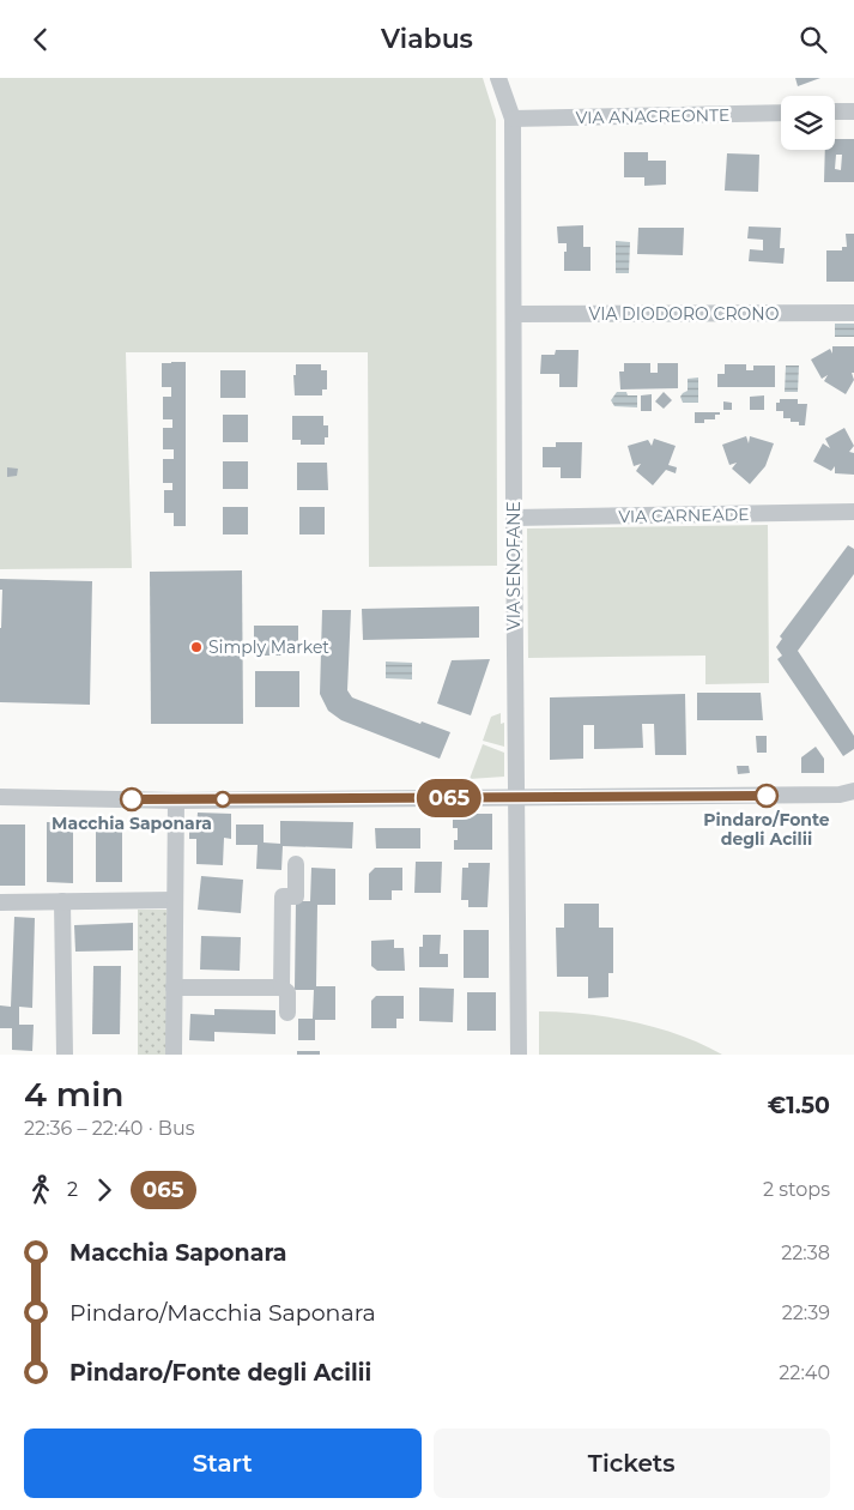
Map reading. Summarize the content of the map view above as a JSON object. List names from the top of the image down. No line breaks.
{"streets":{"street":["VIA ANACREONTE","VIA DIODORO CRONO","VIA CARNEADE","VIA SENOFANE"]},"crossings":[["VIA ANACREONTE","VIA SENOFANE"],["VIA DIODORO CRONO","VIA SENOFANE"],["VIA CARNEADE","VIA SENOFANE"]],"places":["Simply Market","Pindaro/Fonte degli Acilii","Macchia Saponara"],"lines":["bus line 065"],"page":{"header":"Viabus","on_map":"065","heading":["4 min","22:36 – 22:40 · Bus","€1.50"],"legs":["2","065","2 stops"],"list":[{"name":"Macchia Saponara","value":"22:38"},{"name":"Pindaro/Macchia Saponara","value":"22:39"},{"name":"Pindaro/Fonte degli Acilii","value":"22:40"}],"buttons":["Start","Tickets"]}}
